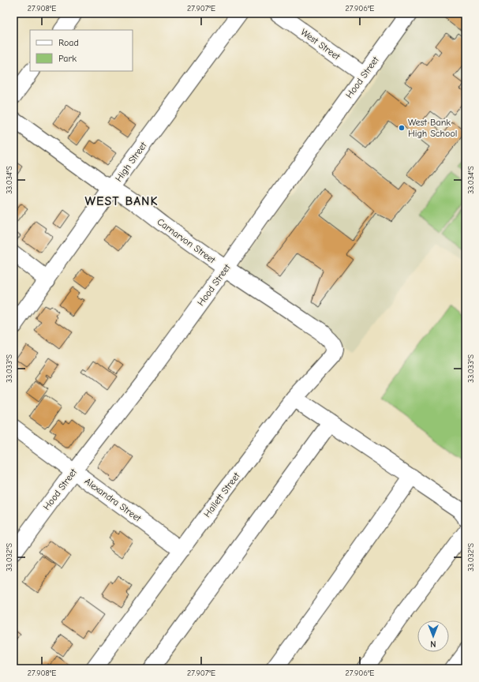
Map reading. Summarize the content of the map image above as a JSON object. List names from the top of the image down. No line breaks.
{"streets":{"street":["West Street","Hood Street","High Street","Carnarvon Street","Hallett Street","Alexandra Street"]},"crossings":[["West Street","Hood Street"],["Hood Street","Carnarvon Street"],["Hood Street","Alexandra Street"],["High Street","Carnarvon Street"],["Carnarvon Street","Hallett Street"],["Hallett Street","Alexandra Street"]],"districts":["WEST BANK"],"places":["West Bank High School"],"legend":["Road","Park"],"north":"bottom","coordinates":["27.908°E","27.907°E","27.906°E","33.034°S","33.033°S","33.032°S"]}
